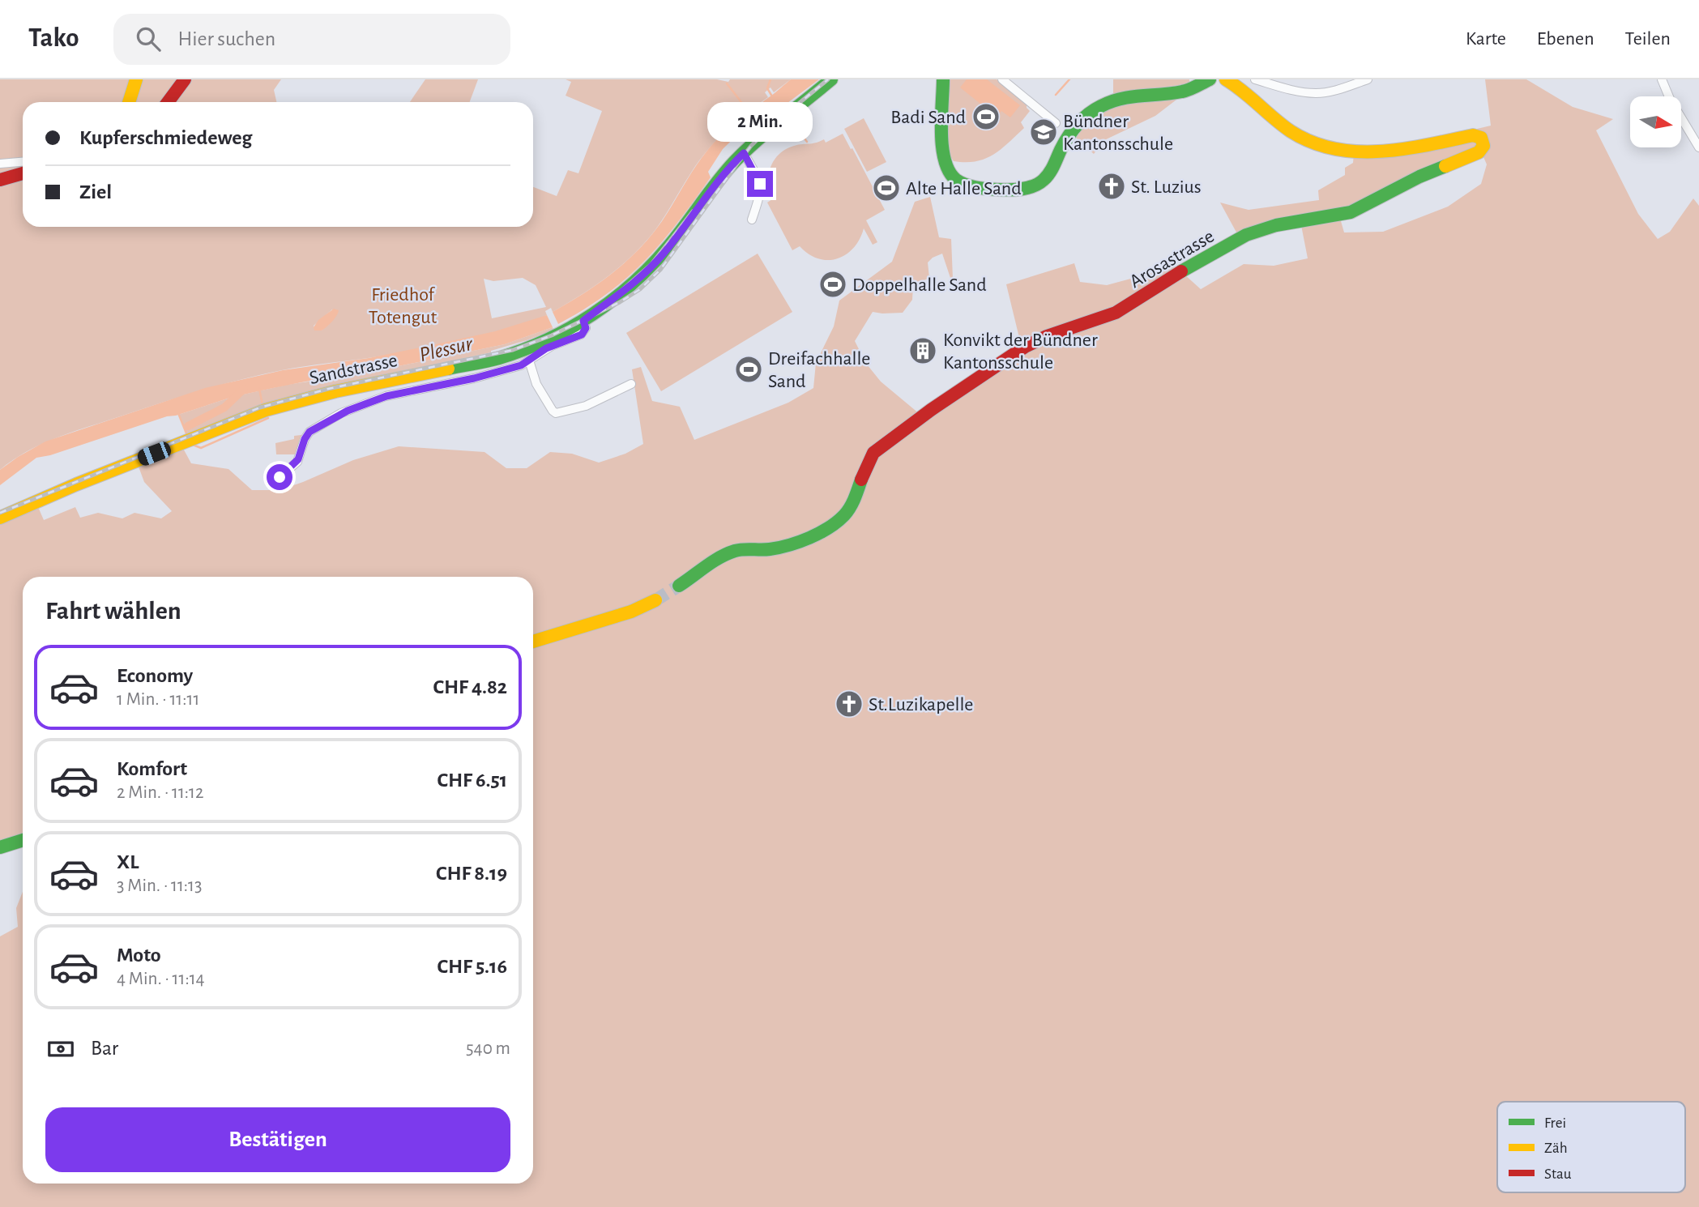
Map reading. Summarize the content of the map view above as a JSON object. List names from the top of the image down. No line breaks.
{"streets":{"main road":["Arosastrasse","Sandstrasse"]},"water":["Plessur"],"parks":["Friedhof Totengut"],"places":{"sports":["Badi Sand","Alte Halle Sand","Doppelhalle Sand","Dreifachhalle Sand"],"school or university":["Bündner Kantonsschule"],"church":["St. Luzius","St.Luzikapelle"],"building":["Konvikt der Bündner Kantonsschule"]},"legend":["Frei","Zäh","Stau"],"north":"right","page":{"header":"Tako","search":"Hier suchen","nav":["Karte","Ebenen","Teilen"],"bubble":"2 Min.","banner":["Kupferschmiedeweg","Ziel"],"heading":"Fahrt wählen","list":[{"name":"Economy","note":"1 Min. · 11:11","value":"CHF 4.82"},{"name":"Komfort","note":"2 Min. · 11:12","value":"CHF 6.51"},{"name":"XL","note":"3 Min. · 11:13","value":"CHF 8.19"},{"name":"Moto","note":"4 Min. · 11:14","value":"CHF 5.16"}],"pay":["Bar","540 m"],"buttons":"Bestätigen"}}
